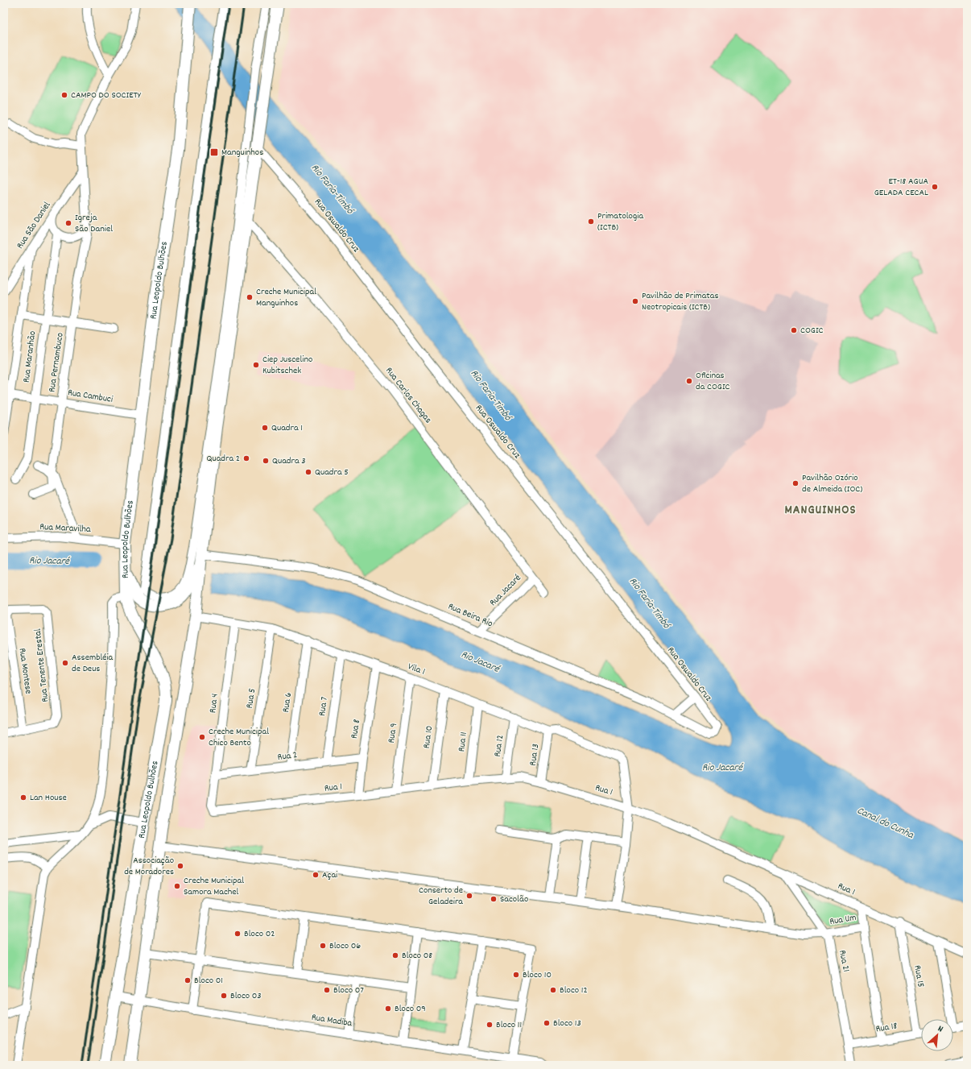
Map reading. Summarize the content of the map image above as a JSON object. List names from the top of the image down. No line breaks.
{"streets":{"main road":["Rua Leopoldo Bulhões"],"street":["Rua Sāo Daniel","Rua Oswaldo Cruz","Rua Maranhão","Rua Pernambuco","Rua Carlos Chagas","Rua Cambuci","Rua Maravilha","Rua Jacaré","Rua Beira Rio","Rua Tenente Erestal","Vila 1","Rua Montese","Rua 5","Rua 6","Rua 4","Rua 7","Rua 8","Rua 9","Rua 10","Rua 11","Rua 12","Rua 13","Rua 2","Rua 1","Rua Um","Rua 21","Rua 15","Rua Madiba","Rua 18"]},"crossings":[["Rua Sāo Daniel","Rua Pernambuco"],["Rua Oswaldo Cruz","Rua Leopoldo Bulhões"],["Rua Oswaldo Cruz","Rua Beira Rio"],["Rua Leopoldo Bulhões","Rua Carlos Chagas"],["Rua Leopoldo Bulhões","Rua Maravilha"],["Rua Leopoldo Bulhões","Rua Beira Rio"],["Rua Leopoldo Bulhões","Vila 1"],["Rua Leopoldo Bulhões","Rua Um"],["Rua Leopoldo Bulhões","Rua Madiba"],["Rua Maranhão","Rua Cambuci"],["Rua Pernambuco","Rua Cambuci"],["Rua Carlos Chagas","Rua Jacaré"],["Rua Jacaré","Rua Beira Rio"],["Rua Tenente Erestal","Rua Montese"],["Vila 1","Rua 5"],["Vila 1","Rua 6"],["Vila 1","Rua 4"],["Vila 1","Rua 7"],["Vila 1","Rua 8"],["Vila 1","Rua 9"],["Vila 1","Rua 10"],["Vila 1","Rua 11"],["Vila 1","Rua 12"],["Vila 1","Rua 13"],["Vila 1","Rua 1"],["Rua 5","Rua 2"],["Rua 6","Rua 2"],["Rua 4","Rua 2"],["Rua 4","Rua 1"],["Rua 7","Rua 2"],["Rua 8","Rua 2"],["Rua 8","Rua 1"],["Rua 9","Rua 1"],["Rua 10","Rua 1"],["Rua 11","Rua 1"],["Rua 12","Rua 1"],["Rua 13","Rua 1"],["Rua 1","Rua 21"],["Rua 1","Rua 15"],["Rua Um","Rua 21"],["Rua 21","Rua 18"],["Rua 15","Rua 18"]],"districts":["MANGUINHOS"],"water":["Rio Faria-Timbó","Rio Jacaré","Canal do Cunha"],"places":{"other":["CAMPO DO SOCIETY","ET-18 AGUA GELADA CECAL","Primatologia (ICTB)","Igreja São Daniel","Creche Municipal Manguinhos","Pavilhão de Primatas Neotropicais (ICTB)","COGIC","Ciep Juscelino Kubitschek","Oficinas da COGIC","Quadra 1","Quadra 2","Quadra 3","Quadra 5","Pavilhão Ozório de Almeida (IOC)","Assembléia de Deus","Creche Municipal Chico Bento","Lan House","Associação de Moradores","Açai","Creche Municipal Samora Machel","Conserto de Geladeira","Sacolão","Bloco 02","Bloco 06","Bloco 08","Bloco 10","Bloco 01","Bloco 07","Bloco 12","Bloco 03","Bloco 09","Bloco 13","Bloco 11"],"transit":["Manguinhos"]},"north":"top right"}
